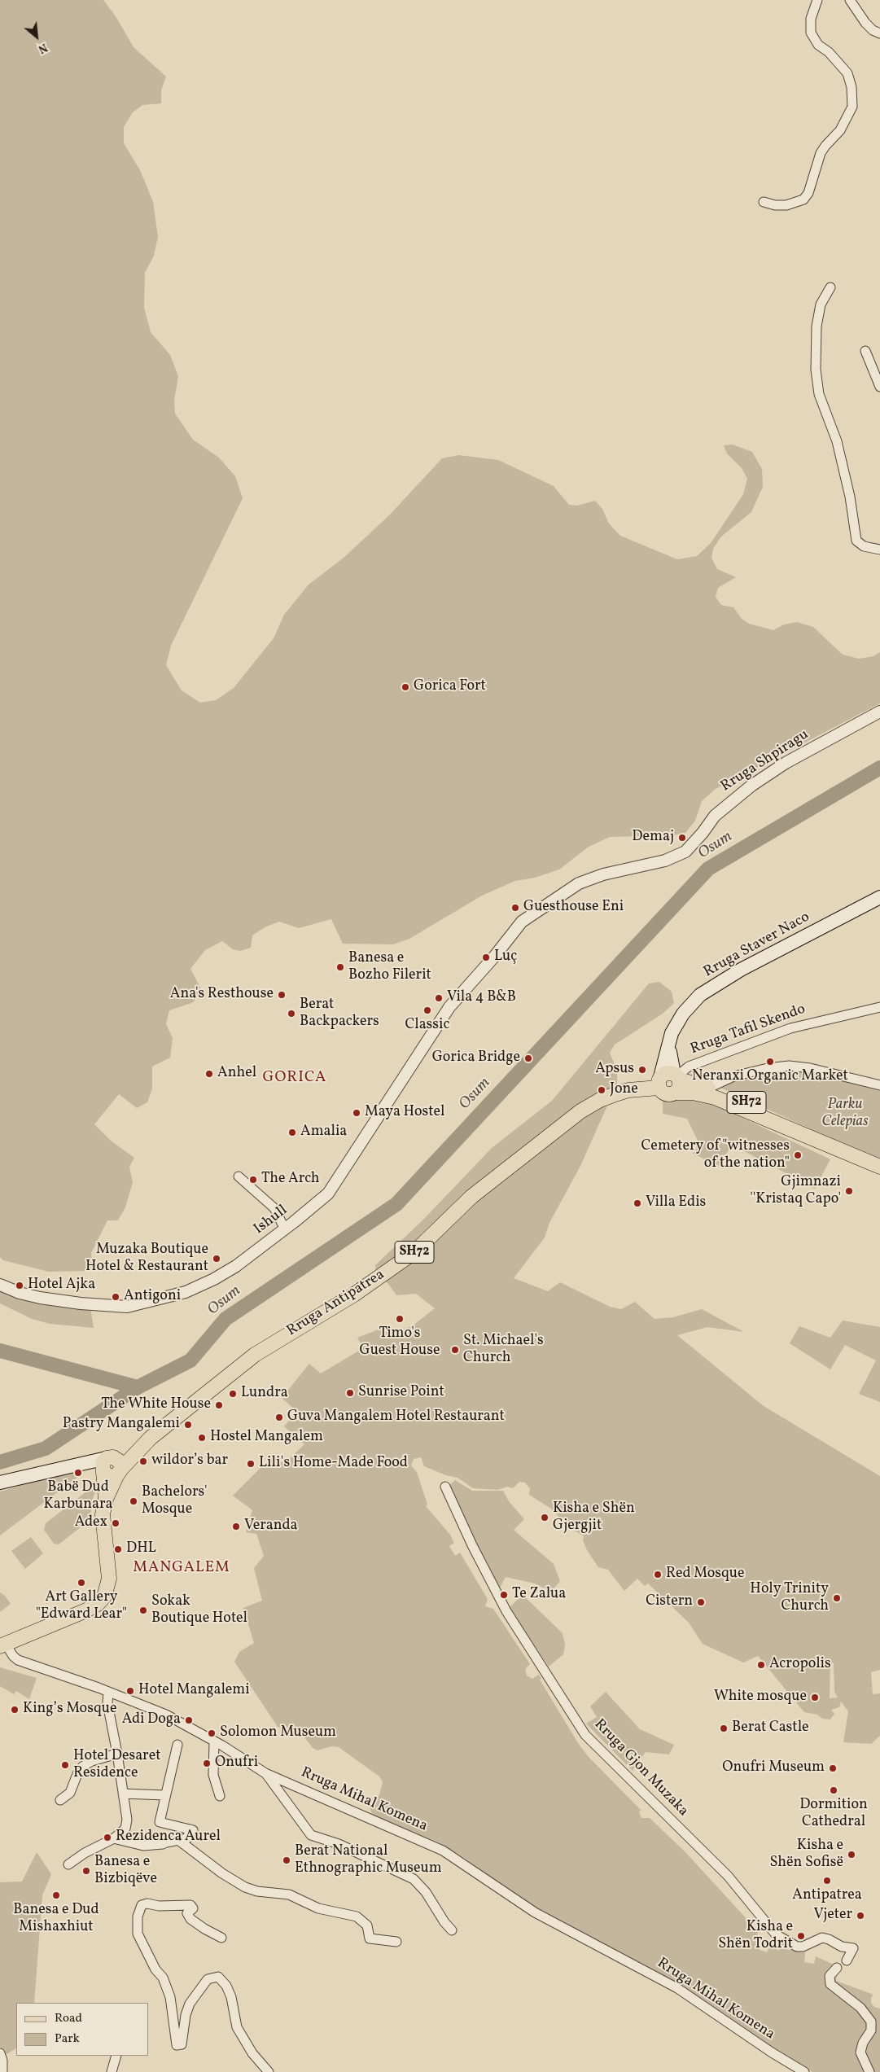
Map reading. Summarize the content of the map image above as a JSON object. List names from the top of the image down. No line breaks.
{"streets":{"main road":["Rruga Staver Naco","SH72","Rruga Antipatrea"],"street":["Rruga Shpiragu","Rruga Tafil Skendo","Ishull","Rruga Gjon Muzaka","Rruga Mihal Komena"]},"crossings":[["Rruga Shpiragu","Ishull"],["Rruga Staver Naco","Rruga Tafil Skendo"],["Rruga Staver Naco","Rruga Antipatrea"],["Rruga Tafil Skendo","Rruga Antipatrea"],["SH72","Rruga Antipatrea"],["Rruga Antipatrea","Rruga Mihal Komena"]],"districts":["GORICA","MANGALEM"],"water":["Osum"],"parks":["Parku Celepias"],"places":["Gorica Fort","Demaj","Guesthouse Eni","Luç","Banesa e Bozho Filerit","Ana's Resthouse","Vila 4 B&B","Classic","Berat Backpackers","Gorica Bridge","Neranxi Organic Market","Apsus","Anhel","Jone","Maya Hostel","Amalia","Cemetery of \"witnesses of the nation\"","The Arch","Gjimnazi ''Kristaq Capo'","Villa Edis","Muzaka Boutique Hotel & Restaurant","Hotel Ajka","Antigoni","Timo's Guest House","St. Michael's Church","Sunrise Point","Lundra","The White House","Guva Mangalem Hotel Restaurant","Pastry Mangalemi","Hostel Mangalem","wildor’s bar","Lili's Home-Made Food","Babë Dud Karbunara","Bachelors' Mosque","Kisha e Shën Gjergjit","Adex","Veranda","DHL","Red Mosque","Art Gallery \"Edward Lear\"","Te Zalua","Holy Trinity Church","Cistern","Sokak Boutique Hotel","Acropolis","Hotel Mangalemi","White mosque","King’s Mosque","Adi Doga","Berat Castle","Solomon Museum","Onufri","Hotel Desaret Residence","Onufri Museum","Dormition Cathedral","Rezidenca Aurel","Kisha e Shën Sofisë","Berat National Ethnographic Museum","Banesa e Bizbiqëve","Antipatrea","Banesa e Dud Mishaxhiut","Vjeter","Kisha e Shën Todrit"],"legend":["Road","Park"],"north":"bottom right"}
